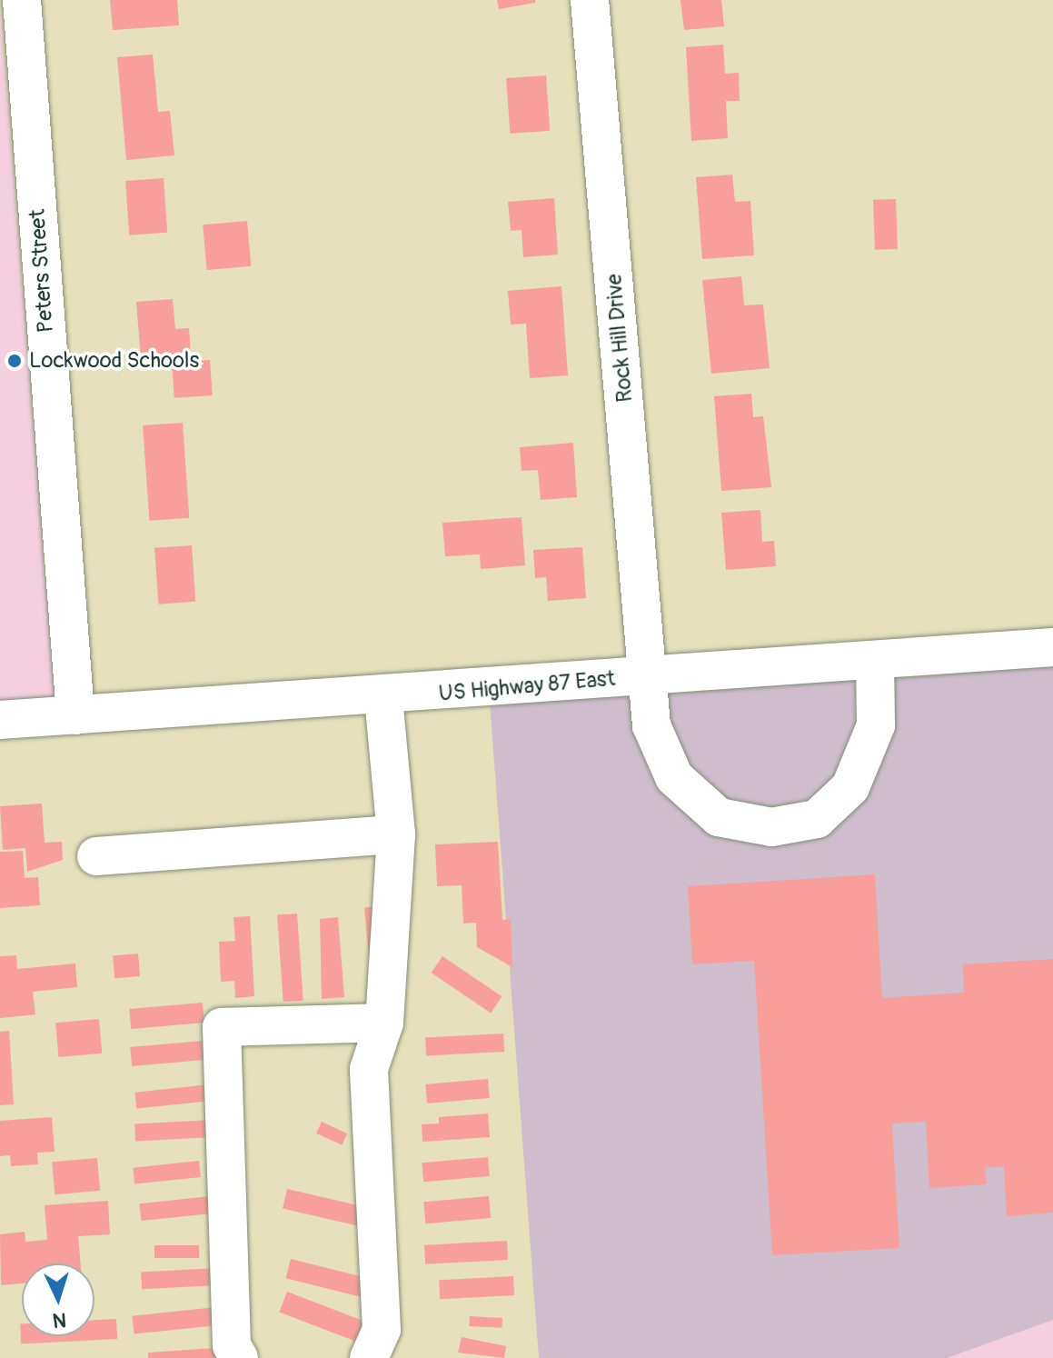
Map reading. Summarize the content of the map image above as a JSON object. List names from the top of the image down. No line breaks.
{"streets":{"street":["Peters Street","Rock Hill Drive","US Highway 87 East"]},"crossings":[["Peters Street","US Highway 87 East"],["Rock Hill Drive","US Highway 87 East"]],"places":["Lockwood Schools"],"north":"bottom"}
